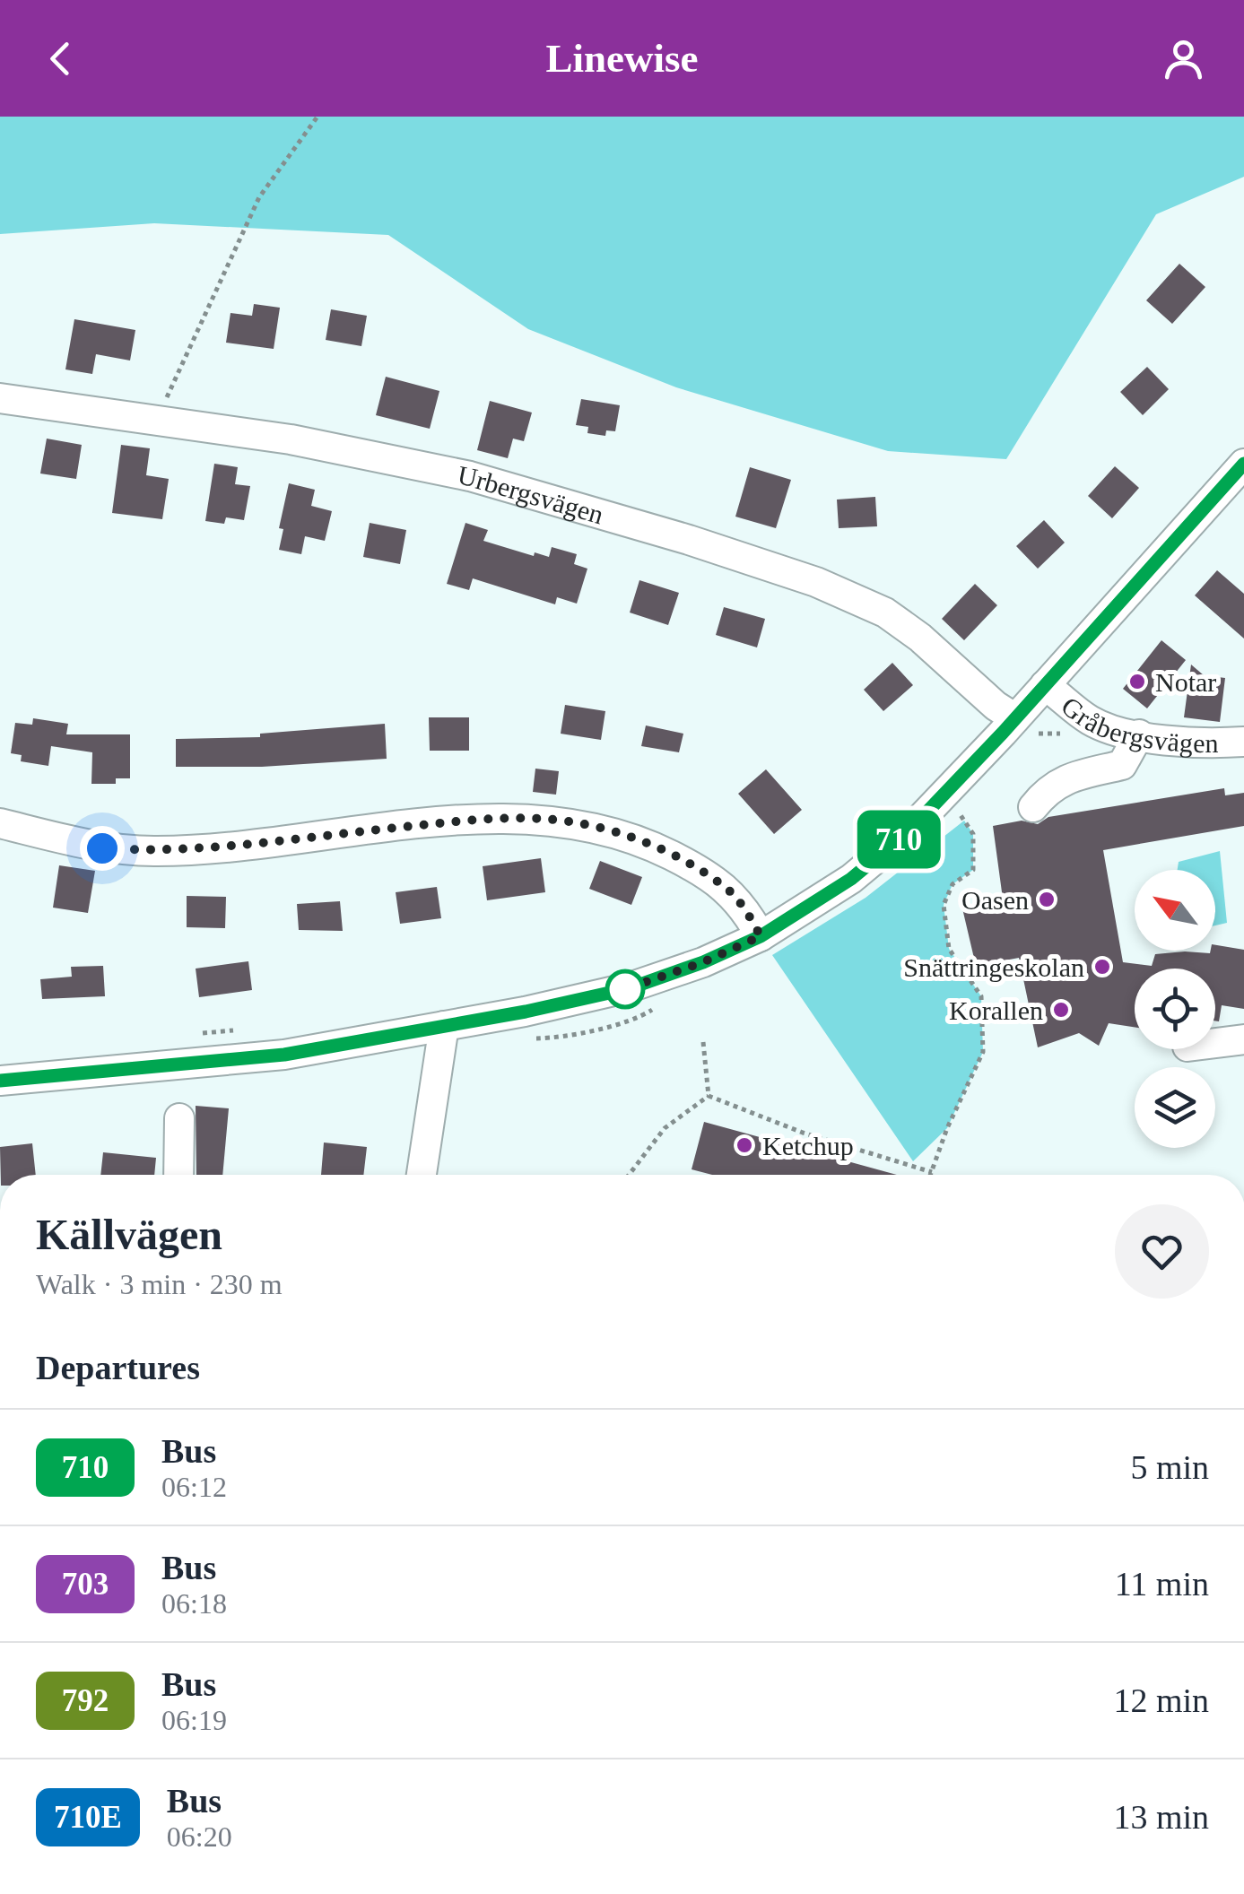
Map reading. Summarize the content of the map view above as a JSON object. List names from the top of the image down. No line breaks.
{"streets":{"street":["Urbergsvägen","Gråbergsvägen"]},"places":["Notar","Oasen","Snättringeskolan","Korallen","Ketchup"],"lines":["bus line 710"],"north":"top left","page":{"header":"Linewise","on_map":"710","heading":[["Källvägen","Walk · 3 min · 230 m"],"Departures"],"list":[{"mark":"710","name":"Bus","note":"06:12","value":"5 min"},{"mark":"703","name":"Bus","note":"06:18","value":"11 min"},{"mark":"792","name":"Bus","note":"06:19","value":"12 min"},{"mark":"710E","name":"Bus","note":"06:20","value":"13 min"}]}}
